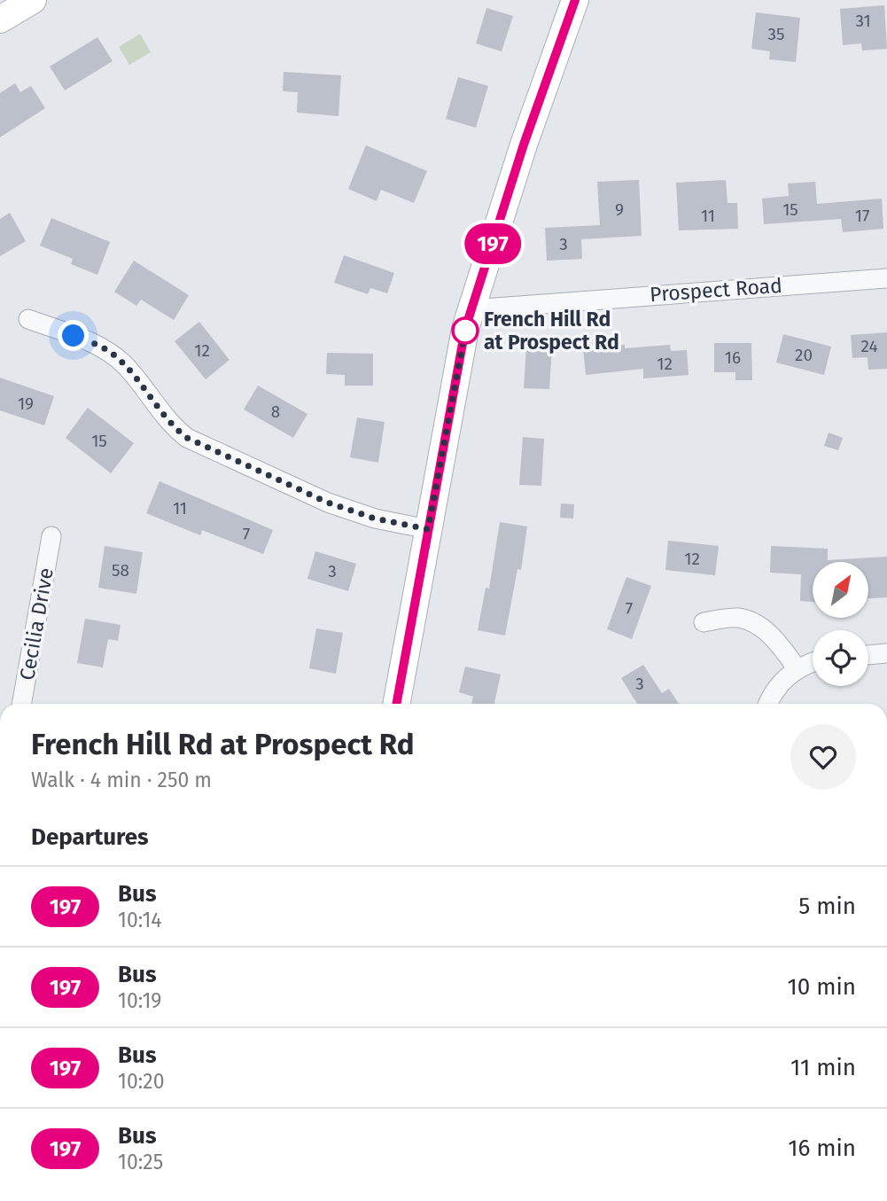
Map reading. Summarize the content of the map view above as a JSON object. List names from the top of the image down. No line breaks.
{"streets":{"street":["Prospect Road","Cecilia Drive"]},"places":["French Hill Rd at Prospect Rd"],"lines":["bus line 197"],"house_numbers":["31","35","9","15","11","17","3","24","12","20","16","12","19","8","15","11","7","12","58","3","7","3"],"north":"top right","page":{"on_map":"197","heading":[["French Hill Rd at Prospect Rd","Walk · 4 min · 250 m"],"Departures"],"list":[{"mark":"197","name":"Bus","note":"10:14","value":"5 min"},{"mark":"197","name":"Bus","note":"10:19","value":"10 min"},{"mark":"197","name":"Bus","note":"10:20","value":"11 min"},{"mark":"197","name":"Bus","note":"10:25","value":"16 min"}]}}
